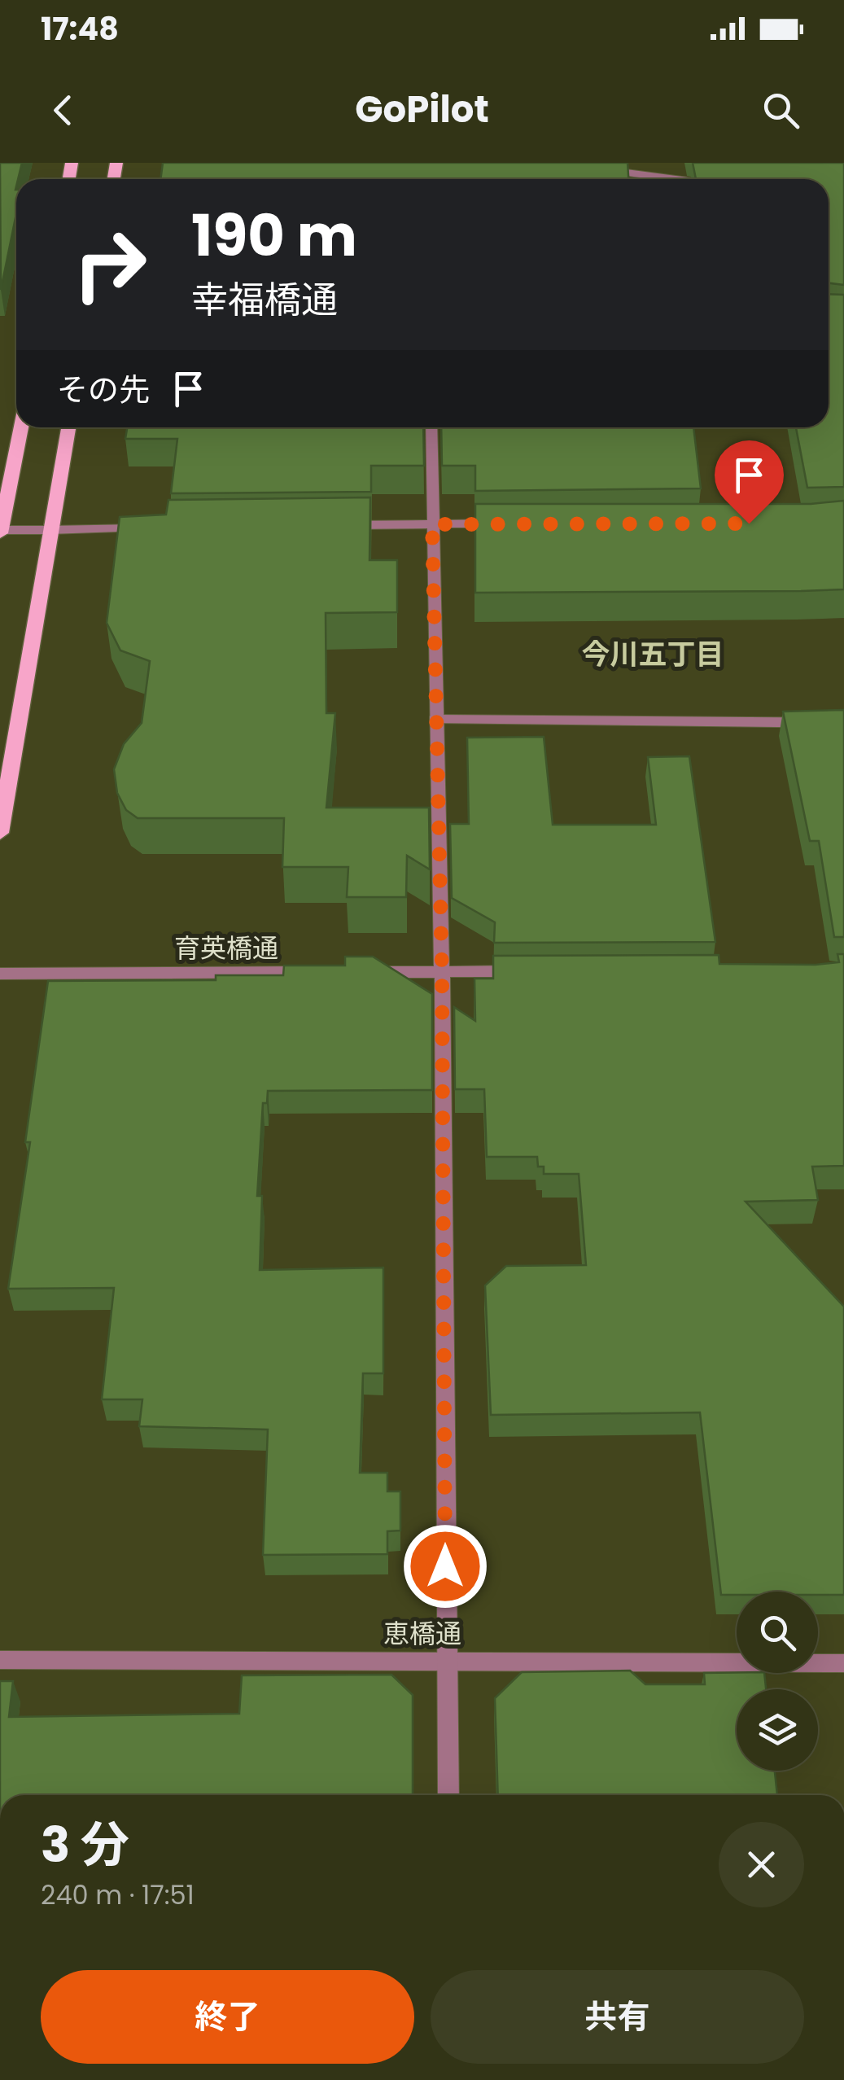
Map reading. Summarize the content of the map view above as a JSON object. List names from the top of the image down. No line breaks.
{"streets":{"street":["育英橋通","恵橋通"]},"districts":["今川五丁目"],"page":{"status":"17:48","header":"GoPilot","turn":["190 m","幸福橋通"],"then":"その先","heading":["3 分","240 m · 17:51"],"buttons":["終了","共有"]}}
